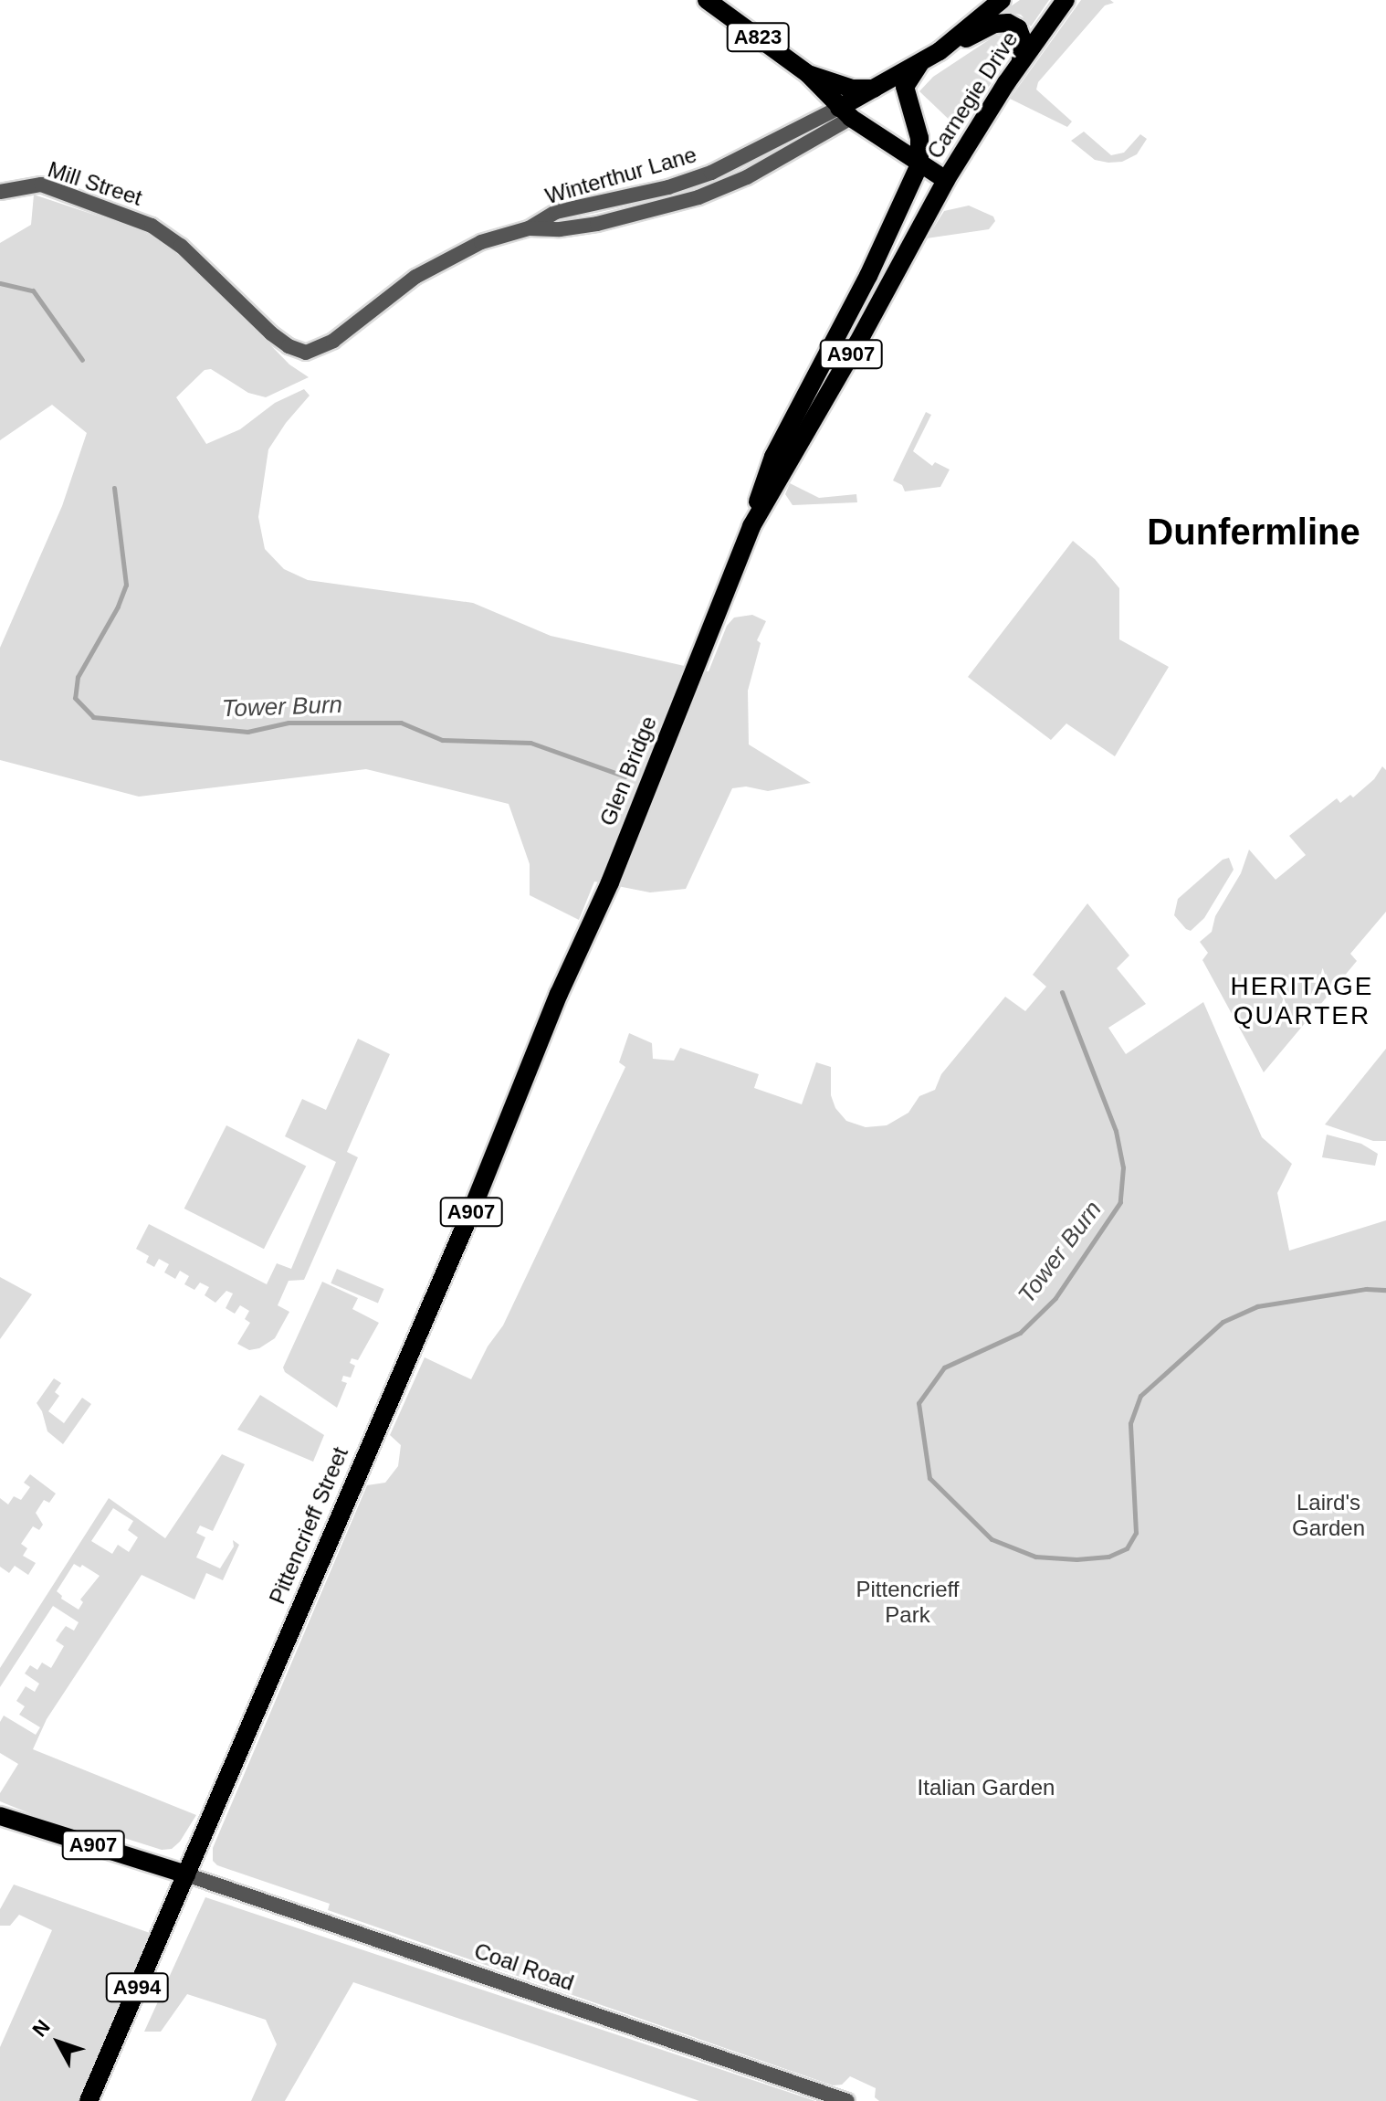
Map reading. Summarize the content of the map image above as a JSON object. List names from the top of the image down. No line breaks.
{"streets":{"main road":["A823","Carnegie Drive","A907","Glen Bridge","Pittencrieff Street","A994"],"street":["Winterthur Lane","Mill Street","Coal Road"]},"crossings":[["A823","Carnegie Drive"],["A823","Winterthur Lane"],["Carnegie Drive","Winterthur Lane"],["Carnegie Drive","A907"],["Winterthur Lane","Mill Street"],["A907","Glen Bridge"],["A907","Pittencrieff Street"],["A907","Coal Road"],["Glen Bridge","Pittencrieff Street"],["Pittencrieff Street","Coal Road"]],"districts":["Dunfermline","HERITAGE QUARTER"],"water":["Tower Burn"],"parks":["Laird's Garden","Pittencrieff Park","Italian Garden"],"north":"top left"}
